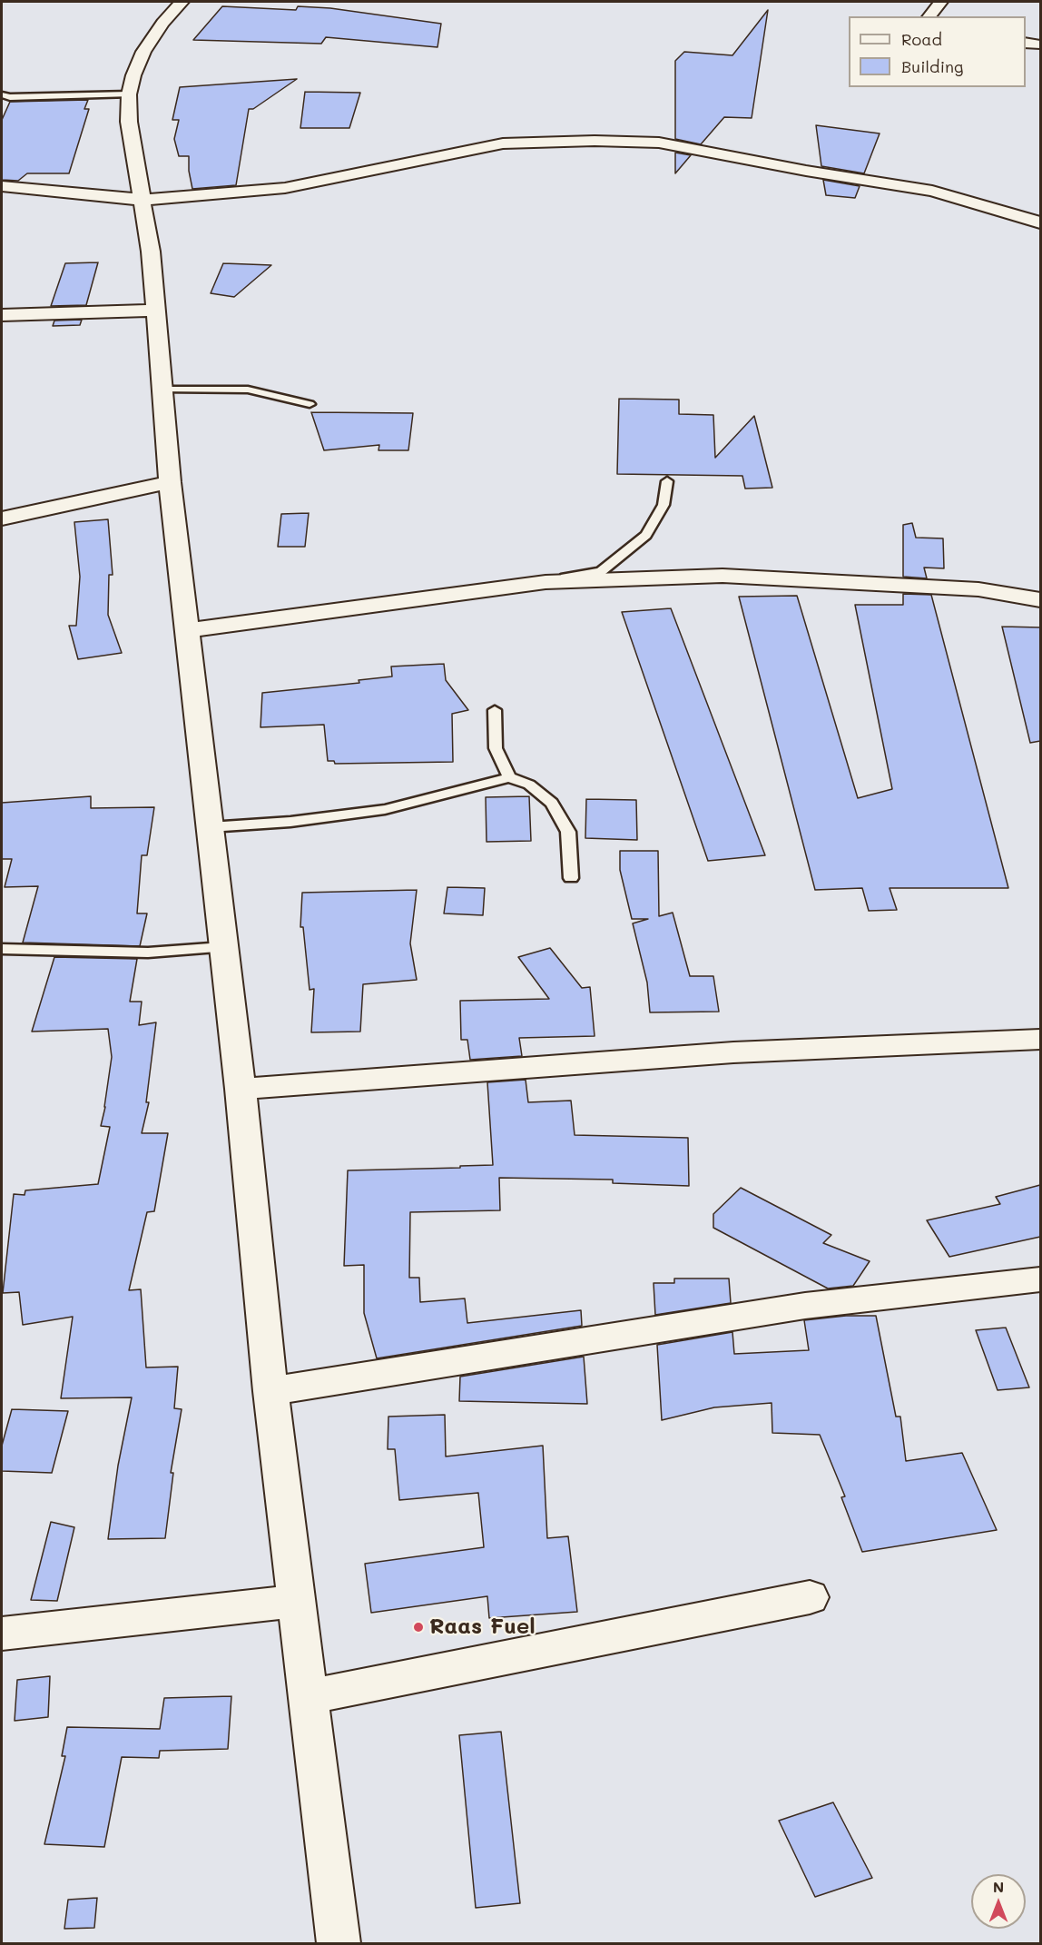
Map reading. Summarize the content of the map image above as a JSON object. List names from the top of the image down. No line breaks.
{"places":["Raas Fuel"],"legend":["Road","Building"],"north":"top"}
